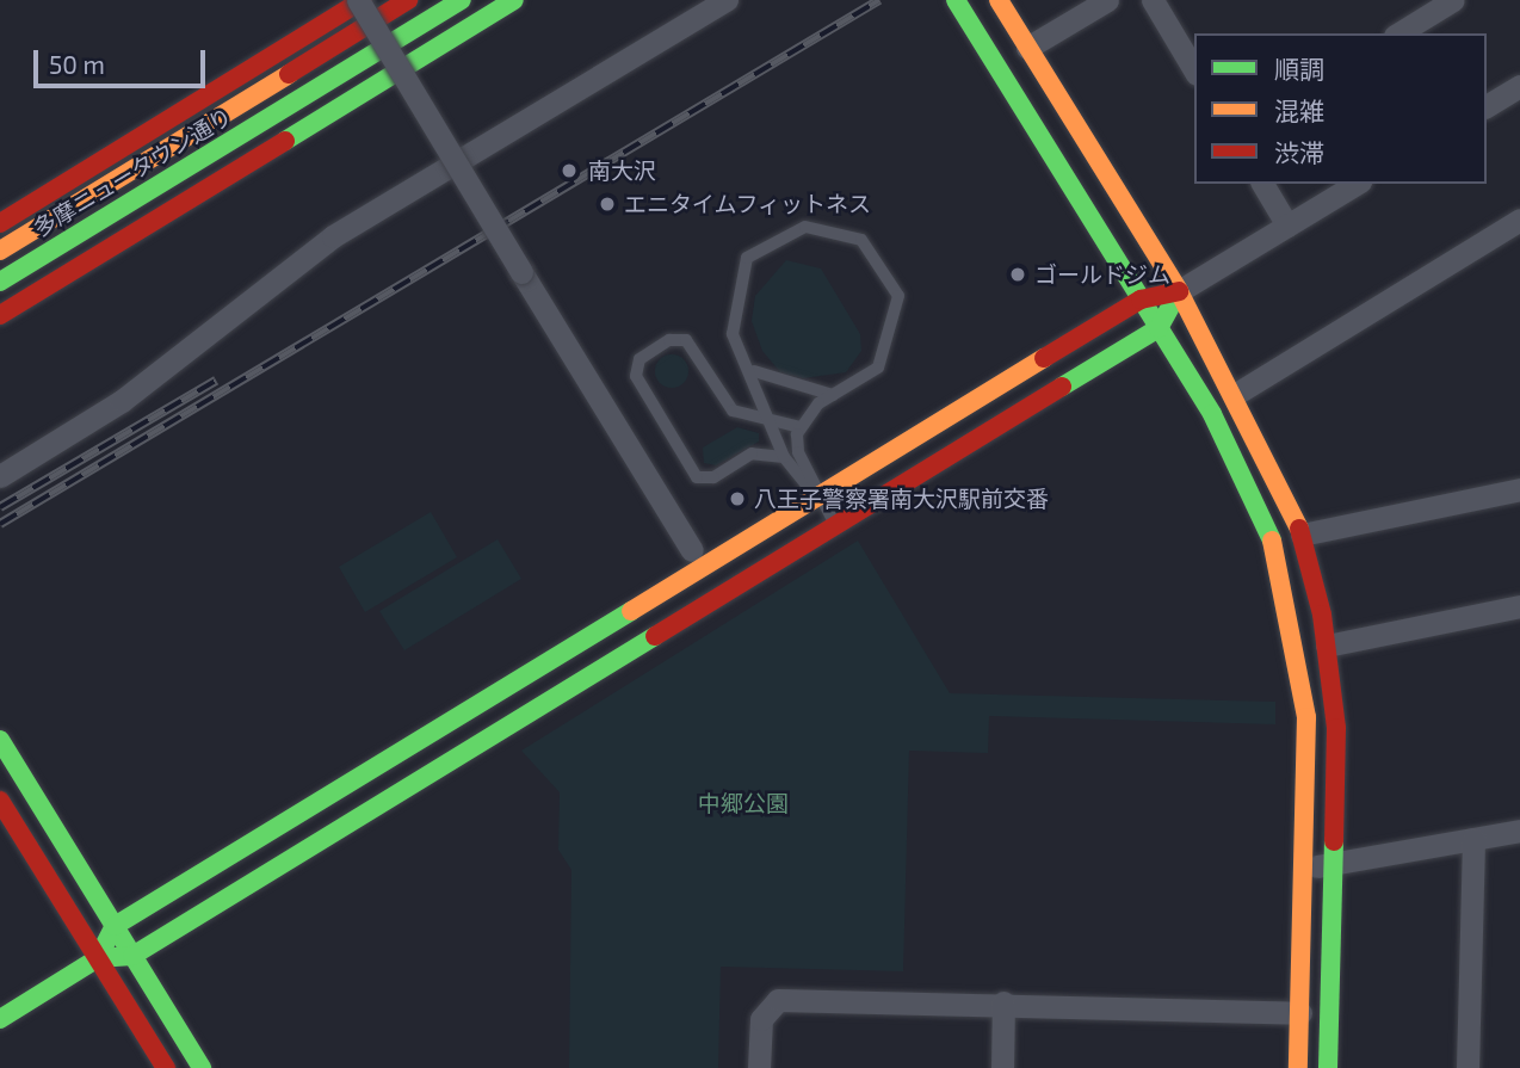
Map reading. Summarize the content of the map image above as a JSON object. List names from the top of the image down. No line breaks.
{"streets":{"street":["多摩ニュータウン通り"]},"parks":["中郷公園"],"places":["南大沢","エニタイムフィットネス","ゴールドジム","八王子警察署南大沢駅前交番"],"legend":["順調","混雑","渋滞"],"scale_bar":"50 m"}
